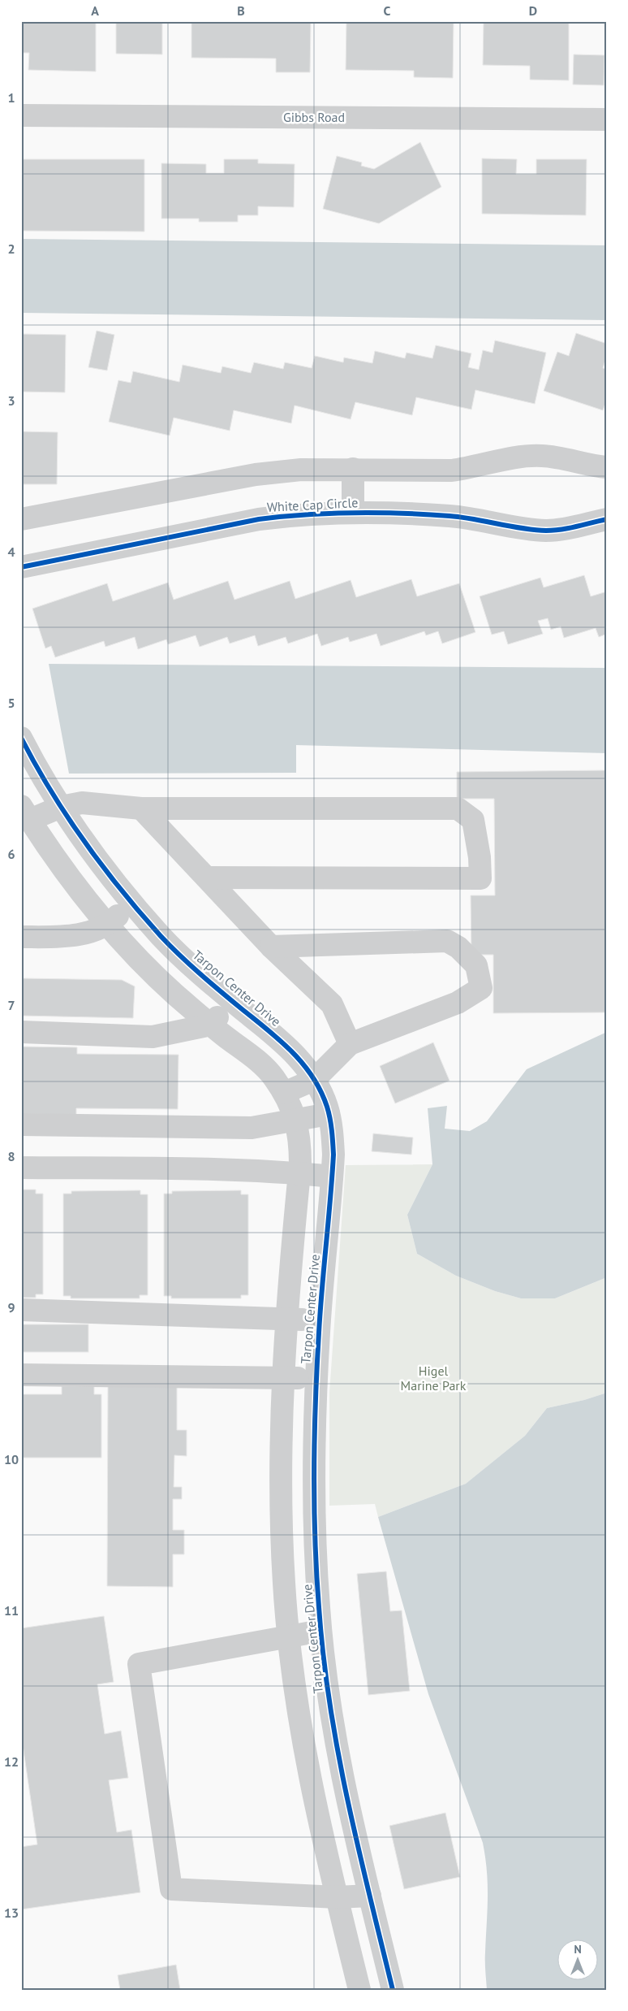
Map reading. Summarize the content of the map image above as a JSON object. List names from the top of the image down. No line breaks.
{"streets":{"street":["Gibbs Road","White Cap Circle","Tarpon Center Drive"]},"parks":["Higel Marine Park"],"north":"top","grid":{"columns":["A","B","C","D"],"rows":["1","2","3","4","5","6","7","8","9","10","11","12","13"]}}
